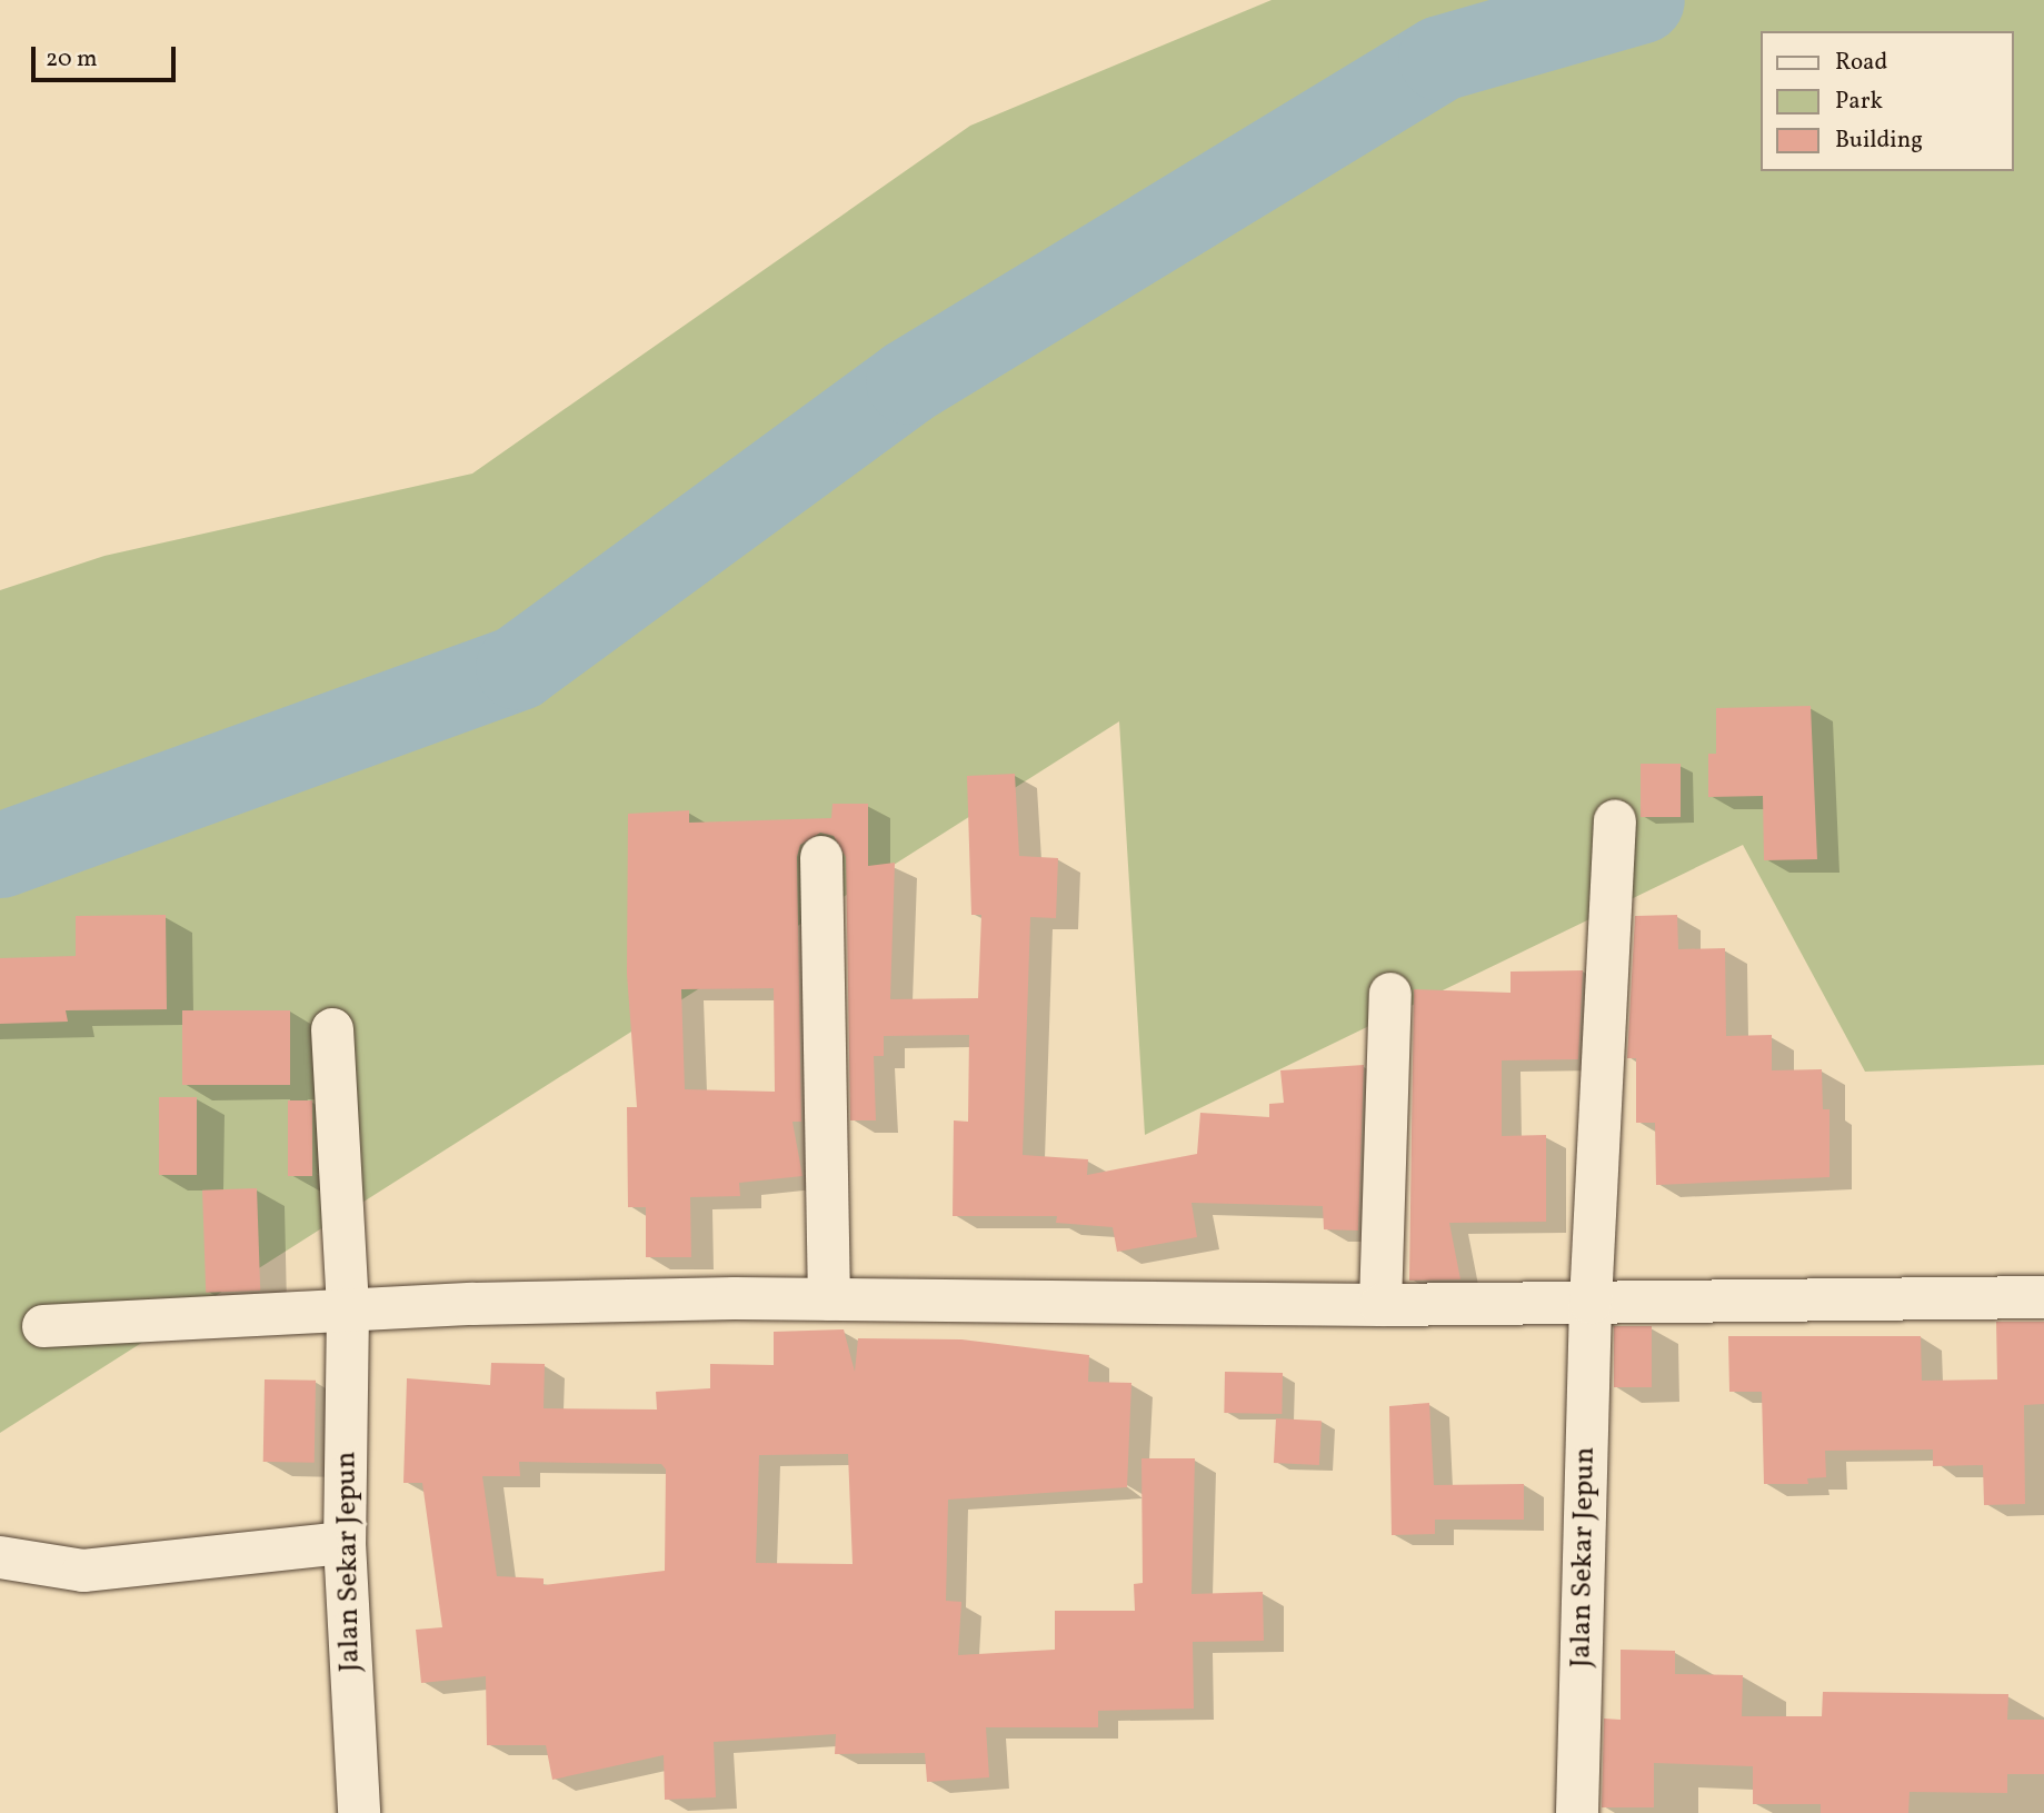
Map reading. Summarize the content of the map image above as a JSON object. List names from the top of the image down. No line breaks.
{"streets":{"street":["Jalan Sekar Jepun"]},"legend":["Road","Park","Building"],"scale_bar":"20 m"}
